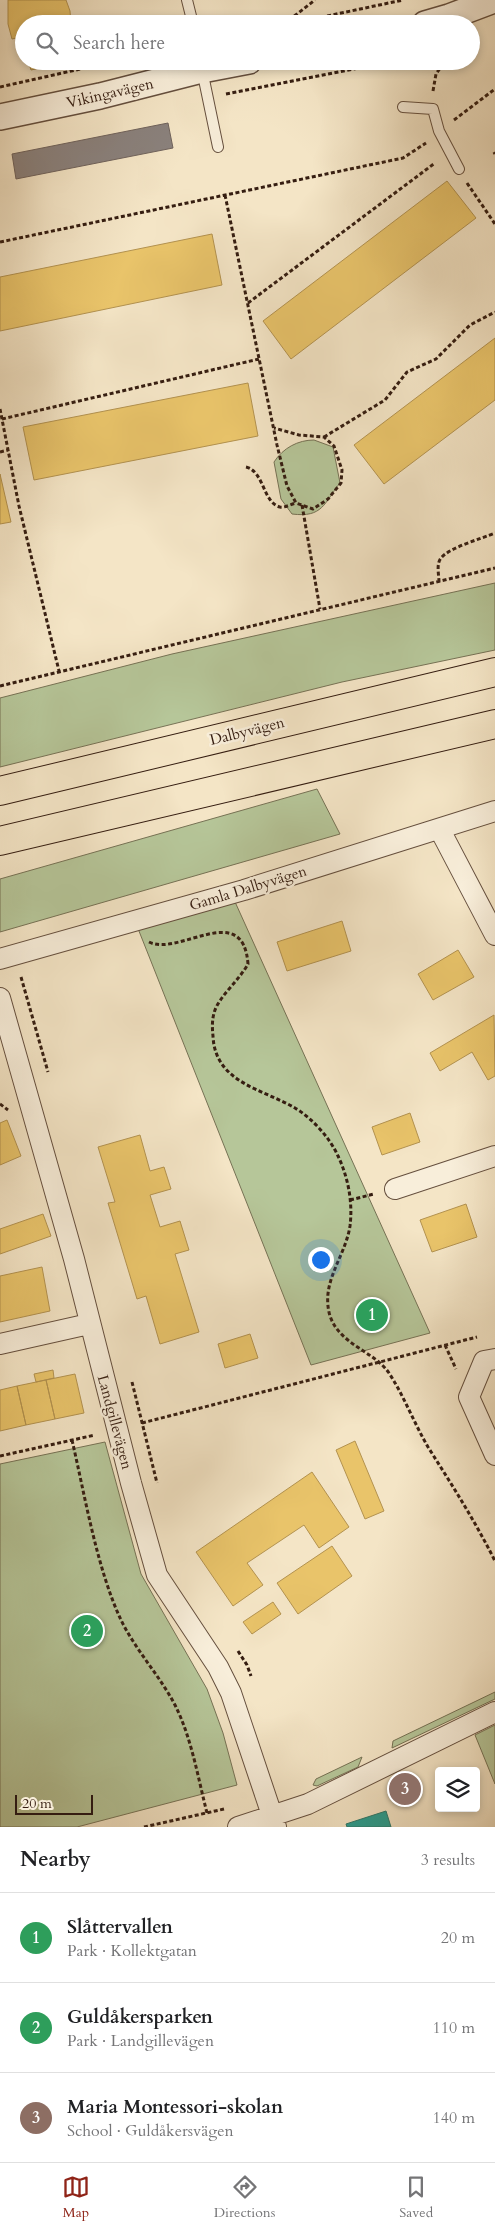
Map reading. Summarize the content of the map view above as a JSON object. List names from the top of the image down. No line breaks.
{"streets":{"main road":["Dalbyvägen"],"street":["Vikingavägen","Gamla Dalbyvägen","Landgillevägen"]},"scale_bar":"20 m","page":{"search":"Search here","pins":["1","2","3"],"scale":"20 m","heading":["Nearby","3 results"],"list":[{"mark":"1","name":"Slåttervallen","note":"Park · Kollektgatan","value":"20 m"},{"mark":"2","name":"Guldåkersparken","note":"Park · Landgillevägen","value":"110 m"},{"mark":"3","name":"Maria Montessori-skolan","note":"School · Guldåkersvägen","value":"140 m"}],"nav":["Map","Directions","Saved"]}}
